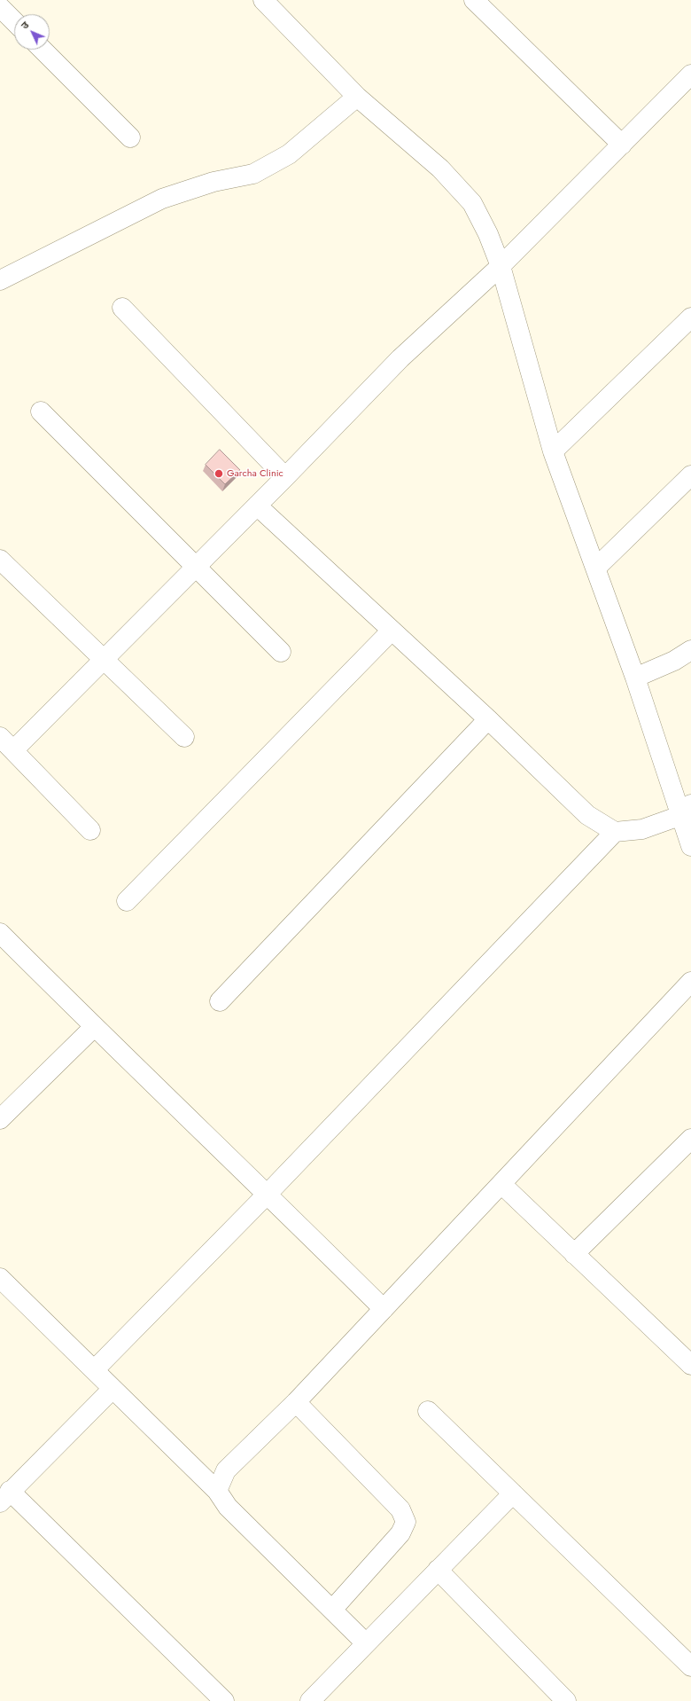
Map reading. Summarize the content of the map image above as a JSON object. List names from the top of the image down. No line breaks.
{"places":["Garcha Clinic"],"north":"top left"}
